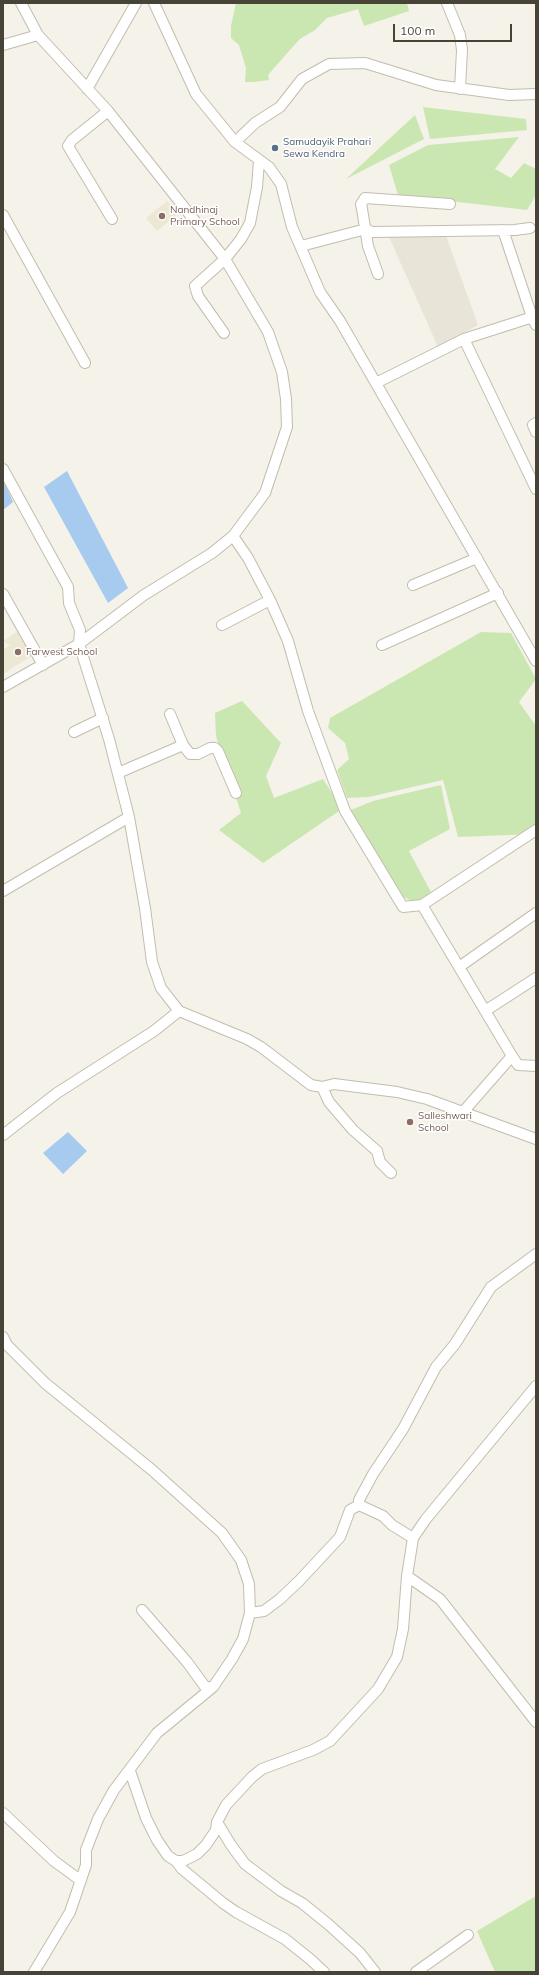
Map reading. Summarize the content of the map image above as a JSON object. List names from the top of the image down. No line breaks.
{"places":["Samudayik Prahari Sewa Kendra","Nandhinaj Primary School","Farwest School","Salleshwari School"],"scale_bar":"100 m"}
